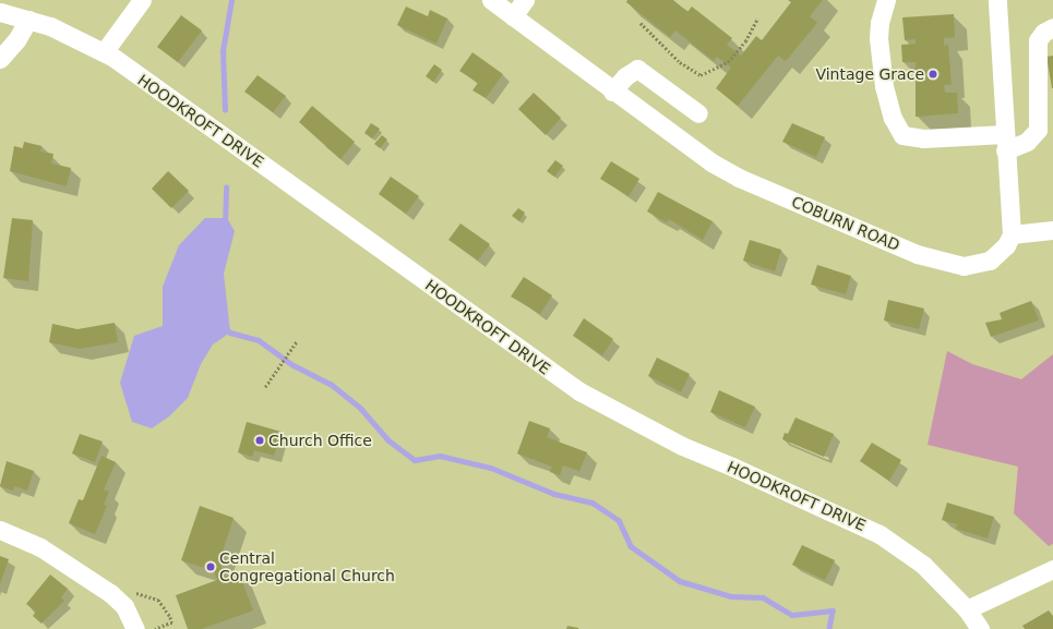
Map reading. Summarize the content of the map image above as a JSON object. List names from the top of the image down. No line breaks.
{"streets":{"street":["HOODKROFT DRIVE","COBURN ROAD"]},"places":["Vintage Grace","Church Office","Central Congregational Church"]}
